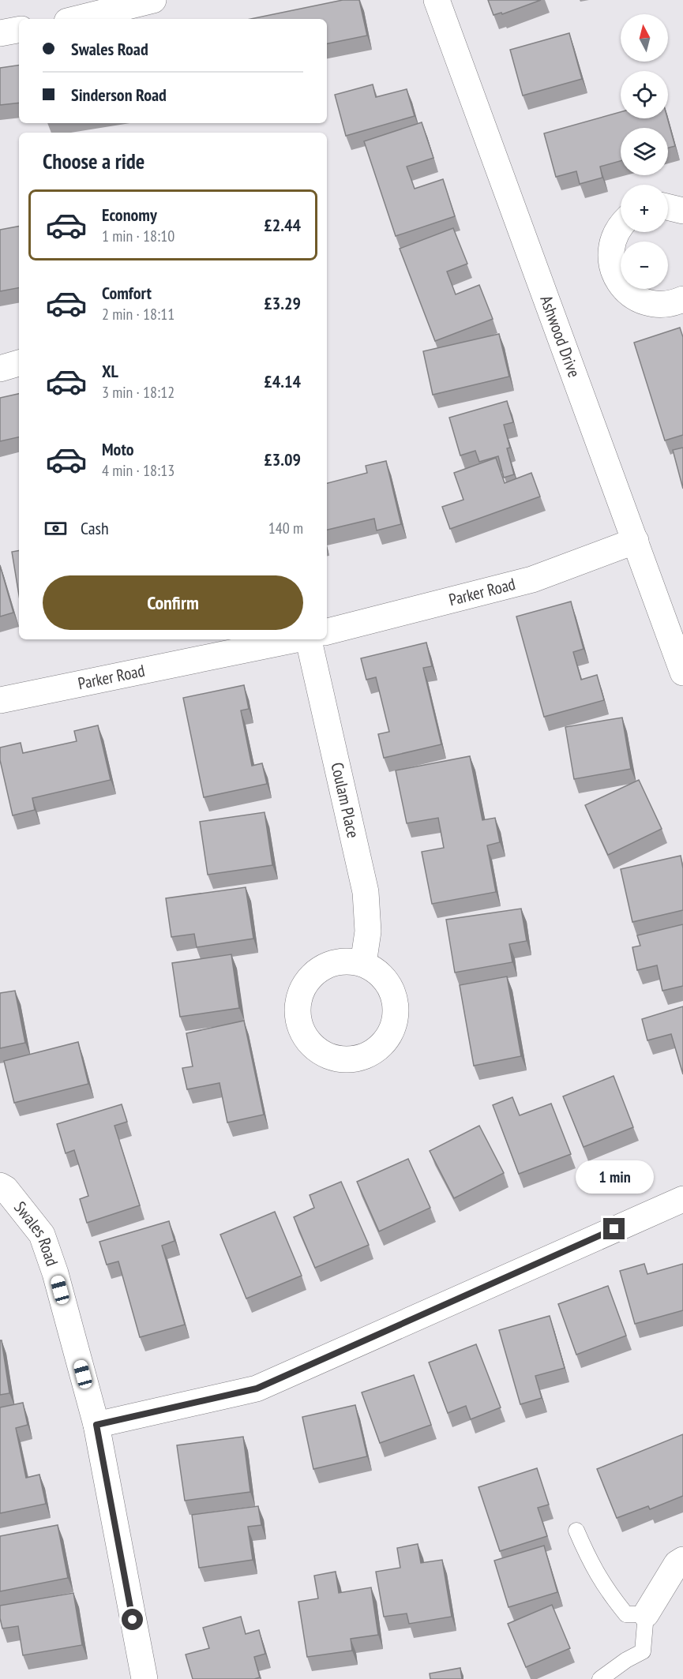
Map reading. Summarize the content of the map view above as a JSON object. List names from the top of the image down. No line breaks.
{"streets":{"street":["Ashwood Drive","Parker Road","Coulam Place","Swales Road"]},"crossings":[["Ashwood Drive","Parker Road"]],"north":"top","page":{"map_buttons":["+","−"],"banner":["Swales Road","Sinderson Road"],"heading":"Choose a ride","list":[{"name":"Economy","note":"1 min · 18:10","value":"£2.44"},{"name":"Comfort","note":"2 min · 18:11","value":"£3.29"},{"name":"XL","note":"3 min · 18:12","value":"£4.14"},{"name":"Moto","note":"4 min · 18:13","value":"£3.09"}],"pay":["Cash","140 m"],"buttons":"Confirm","bubble":"1 min"}}
